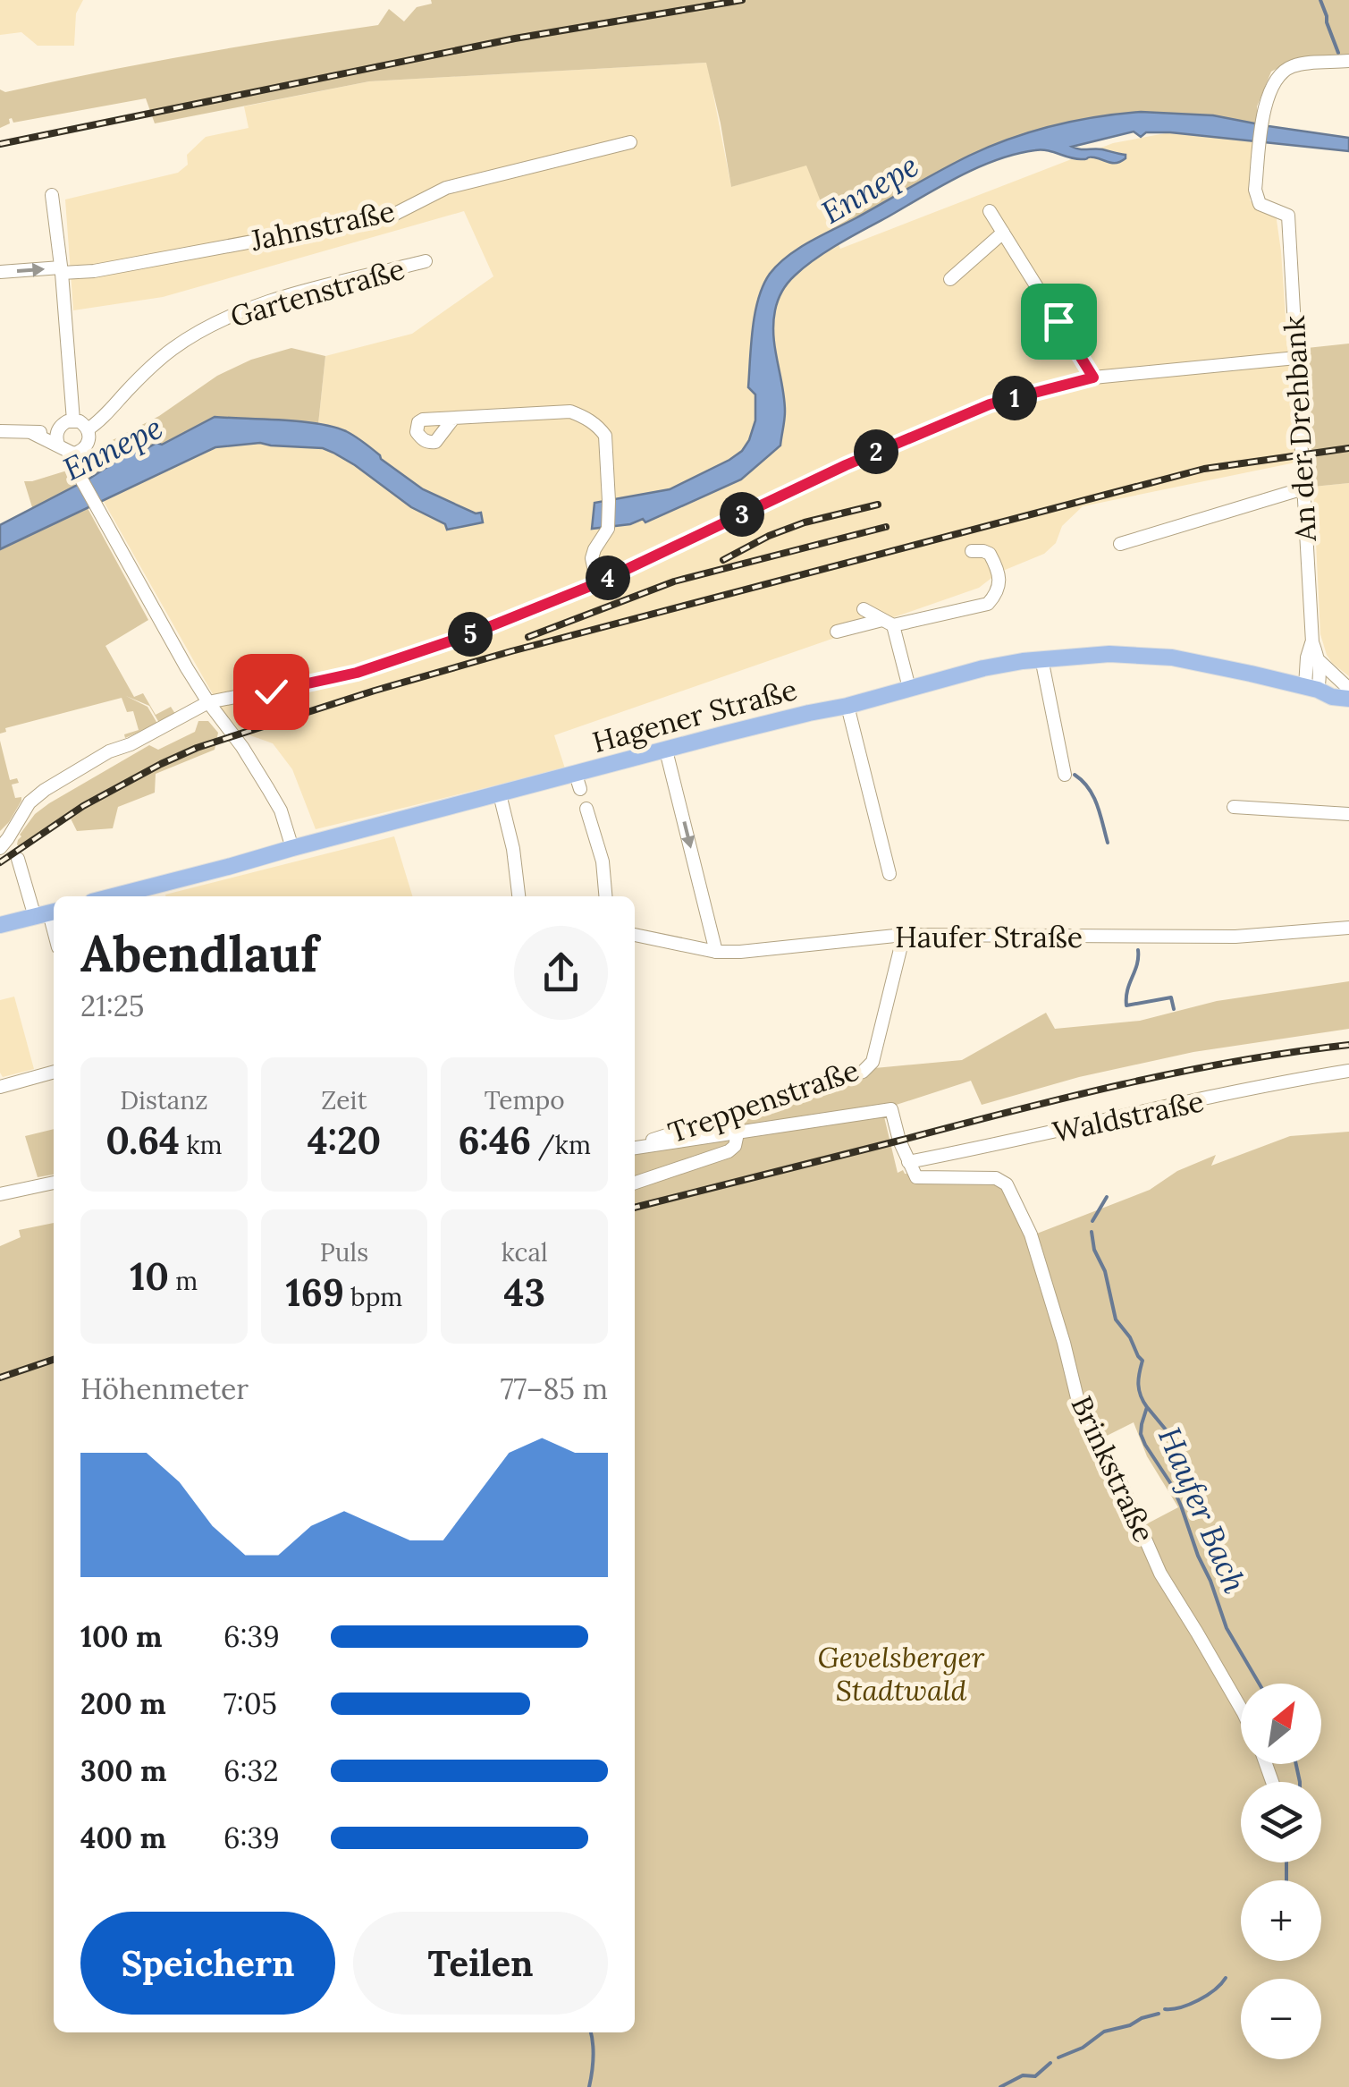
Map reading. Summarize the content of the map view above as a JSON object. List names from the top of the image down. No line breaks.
{"streets":{"main road":["Hagener Straße"],"street":["Jahnstraße","Gartenstraße","An der Drehbank","Haufer Straße","Treppenstraße","Waldstraße","Brinkstraße"]},"crossings":[["An der Drehbank","Hagener Straße"],["Haufer Straße","Treppenstraße"],["Waldstraße","Brinkstraße"]],"water":["Ennepe","Haufer Bach"],"parks":["Gevelsberger Stadtwald"],"north":"top right","page":{"pins":["1","2","3","4","5"],"heading":["Abendlauf","21:25"],"stats":[["Distanz","0.64 km"],["Zeit","4:20"],["Tempo","6:46 /km"],["10 m"],["Puls","169 bpm"],["kcal","43"]],"chart":["Höhenmeter","77–85 m"],"list":[{"name":"100 m","note":"6:39"},{"name":"200 m","note":"7:05"},{"name":"300 m","note":"6:32"},{"name":"400 m","note":"6:39"}],"map_buttons":["+","−"],"buttons":["Speichern","Teilen"]}}
